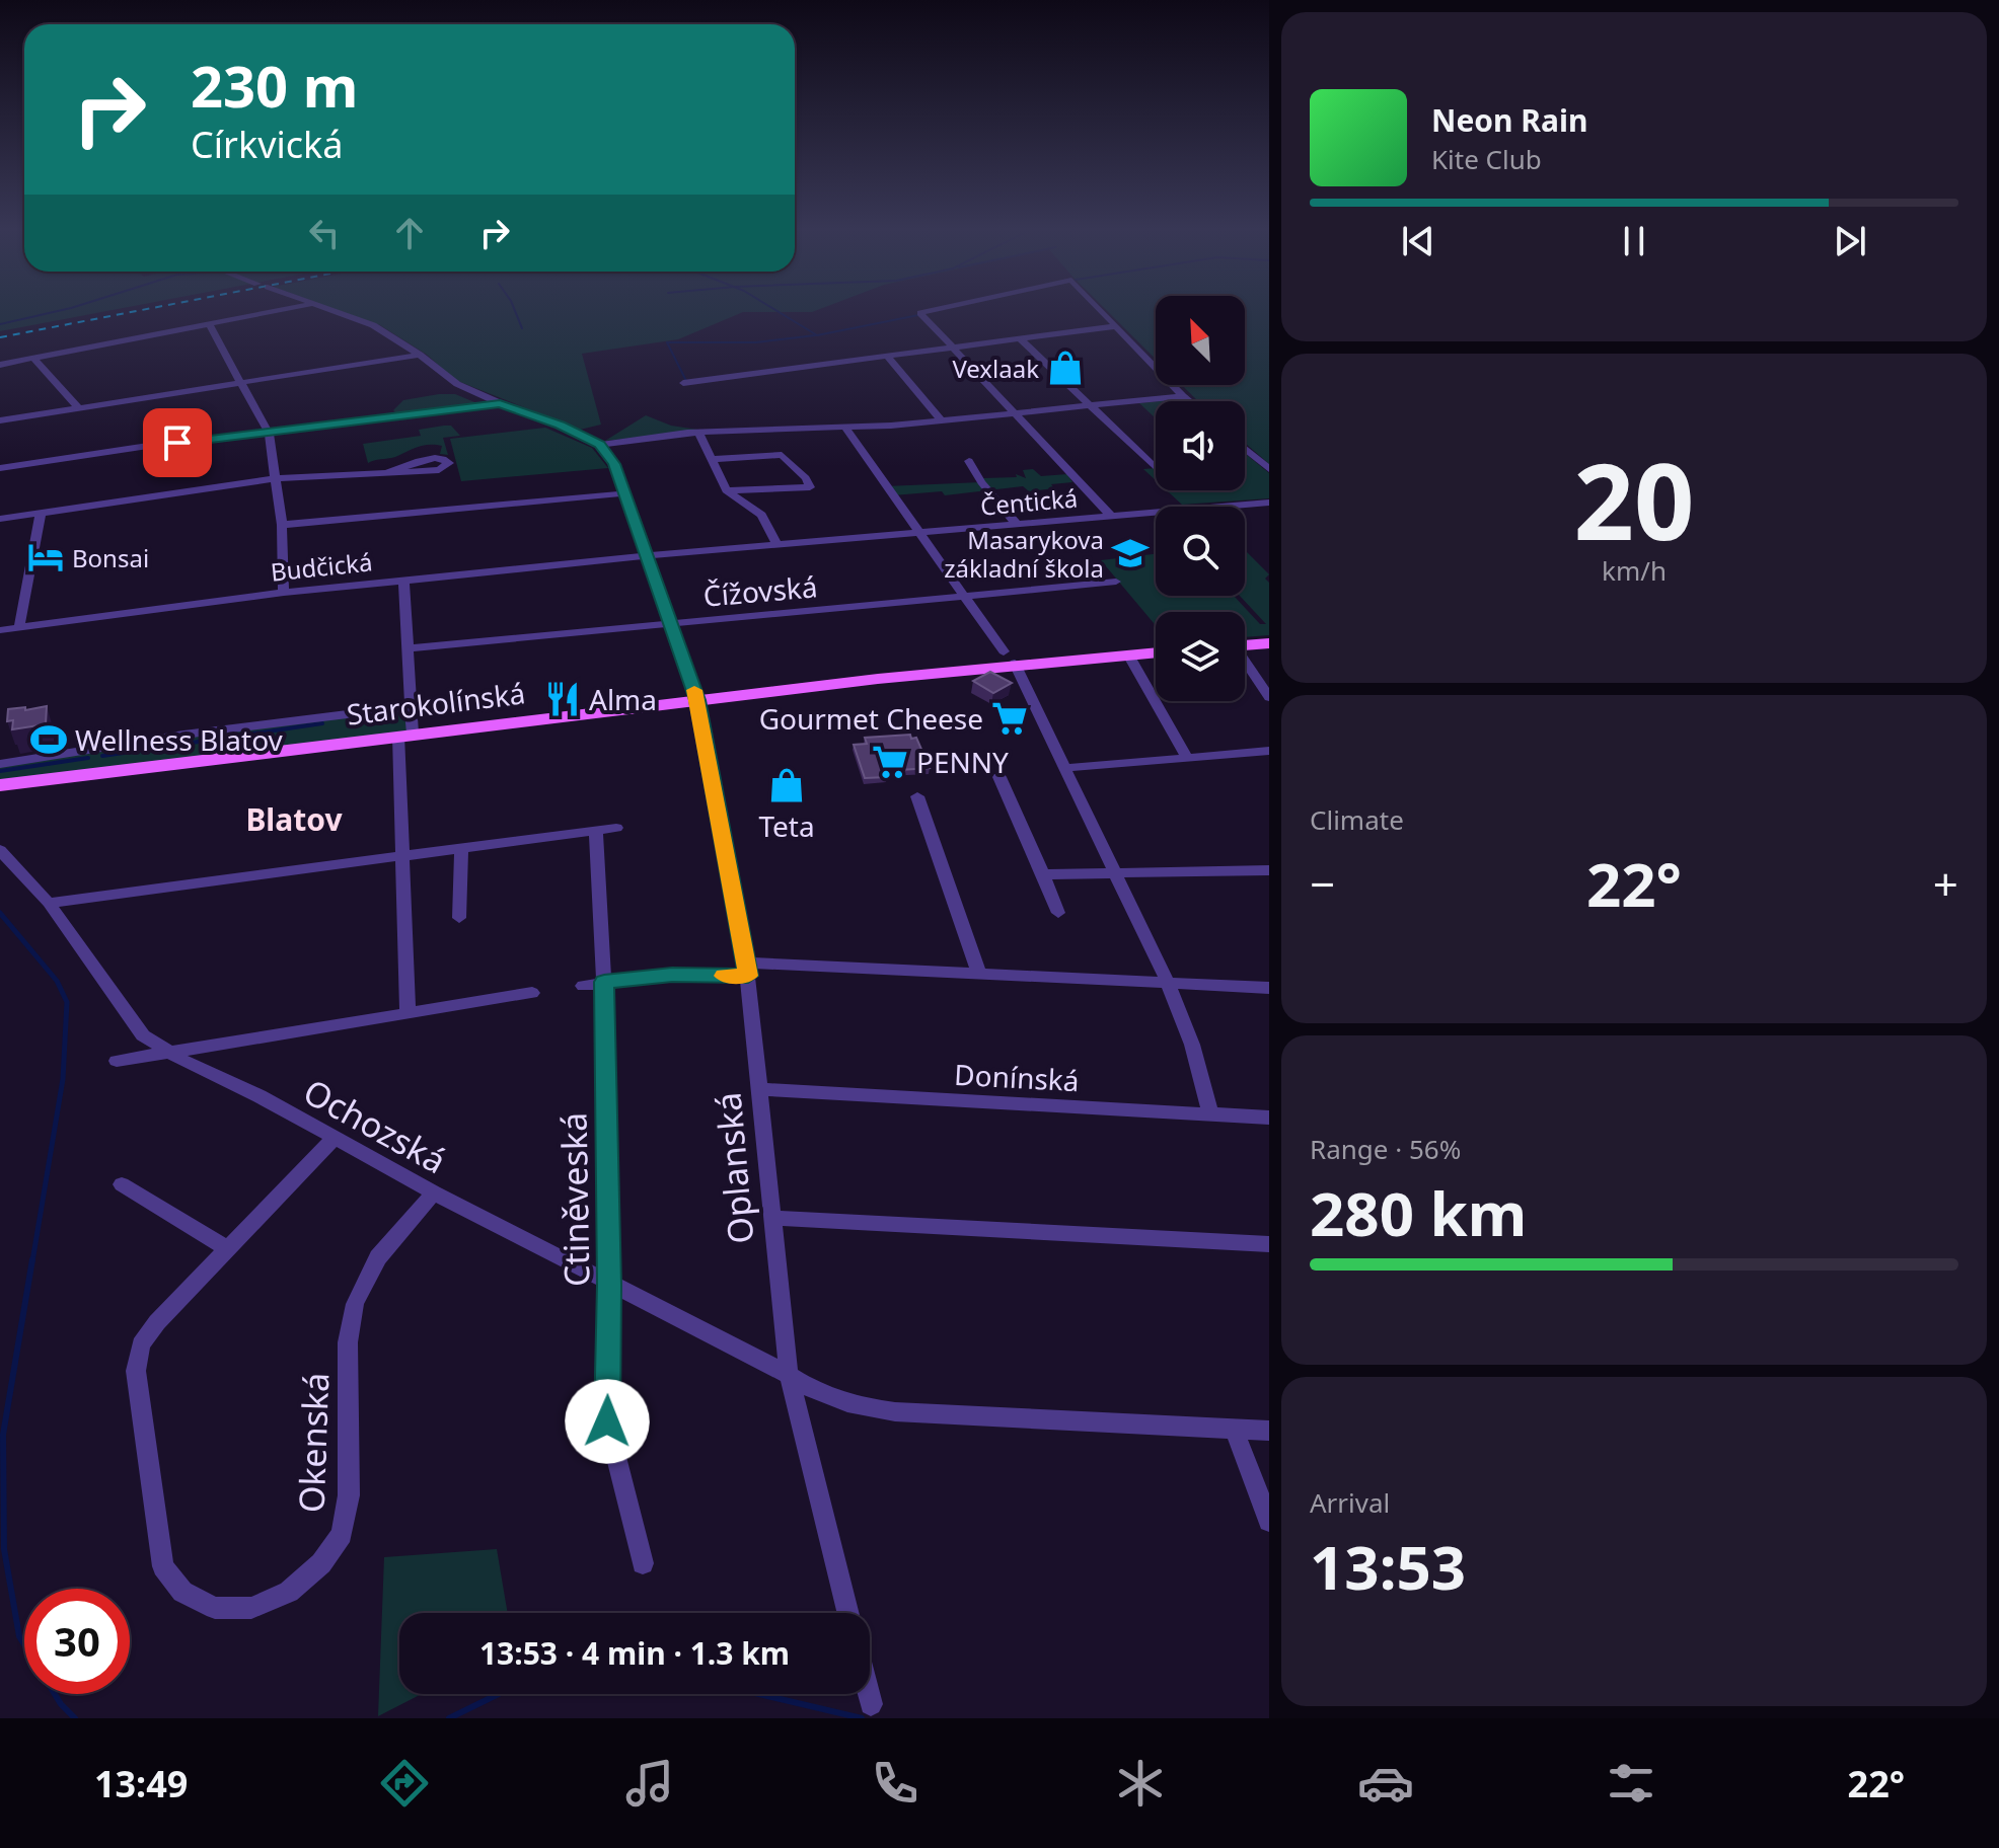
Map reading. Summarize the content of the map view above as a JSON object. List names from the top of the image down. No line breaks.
{"streets":{"main road":["Starokolínská"],"street":["Čentická","Budčická","Čížovská","Donínská","Ochozská","Oplanská","Ctiněveská","Okenská"]},"crossings":[["Čentická","Budčická"],["Čentická","Oplanská"],["Budčická","Oplanská"],["Čížovská","Oplanská"],["Starokolínská","Oplanská"],["Donínská","Oplanská"],["Ochozská","Oplanská"],["Ochozská","Ctiněveská"],["Ochozská","Okenská"]],"districts":["Blatov"],"places":{"shop":["Vexlaak","Teta"],"school or university":["Masarykova základní škola"],"hotel":["Bonsai"],"restaurant":["Alma"],"supermarket":["Gourmet Cheese","PENNY"],"sports":["Wellness Blatov"]},"north":"top left","page":{"turn":["230 m","Církvická"],"song":["Neon Rain","Kite Club"],"tile":[["20","km/h"],"Climate",["Range · 56%","280 km"],["Arrival","13:53"]],"heat":["−","22°","+"],"limit":"30","trip":"13:53 · 4 min · 1.3 km","tabs":["13:49","22°"]}}
